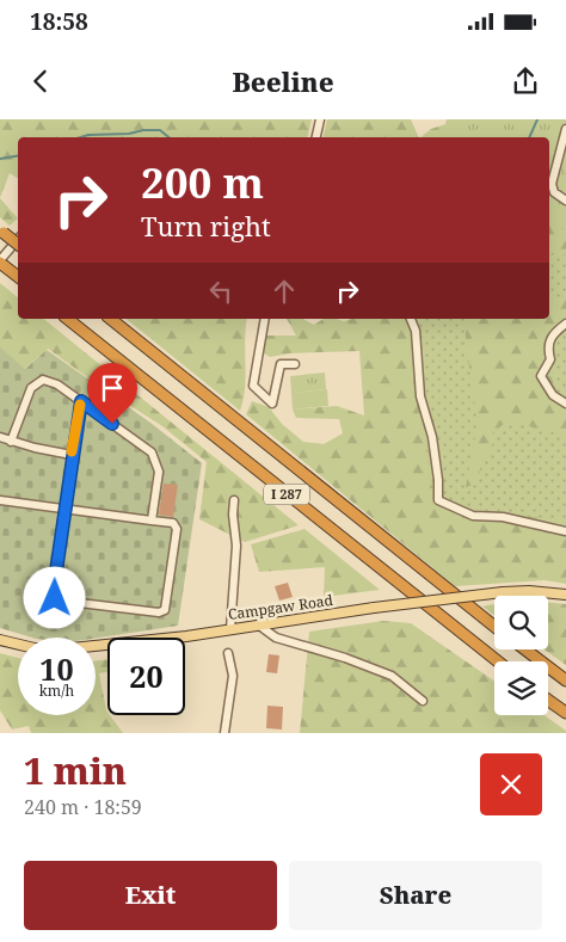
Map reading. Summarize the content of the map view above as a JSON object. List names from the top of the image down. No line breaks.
{"streets":{"highway":["I 287"],"main road":["Campgaw Road"]},"page":{"status":"18:58","header":"Beeline","turn":["200 m","Turn right"],"speed":"10 km/h","limit":"20","heading":["1 min","240 m · 18:59"],"buttons":["Exit","Share"]}}
